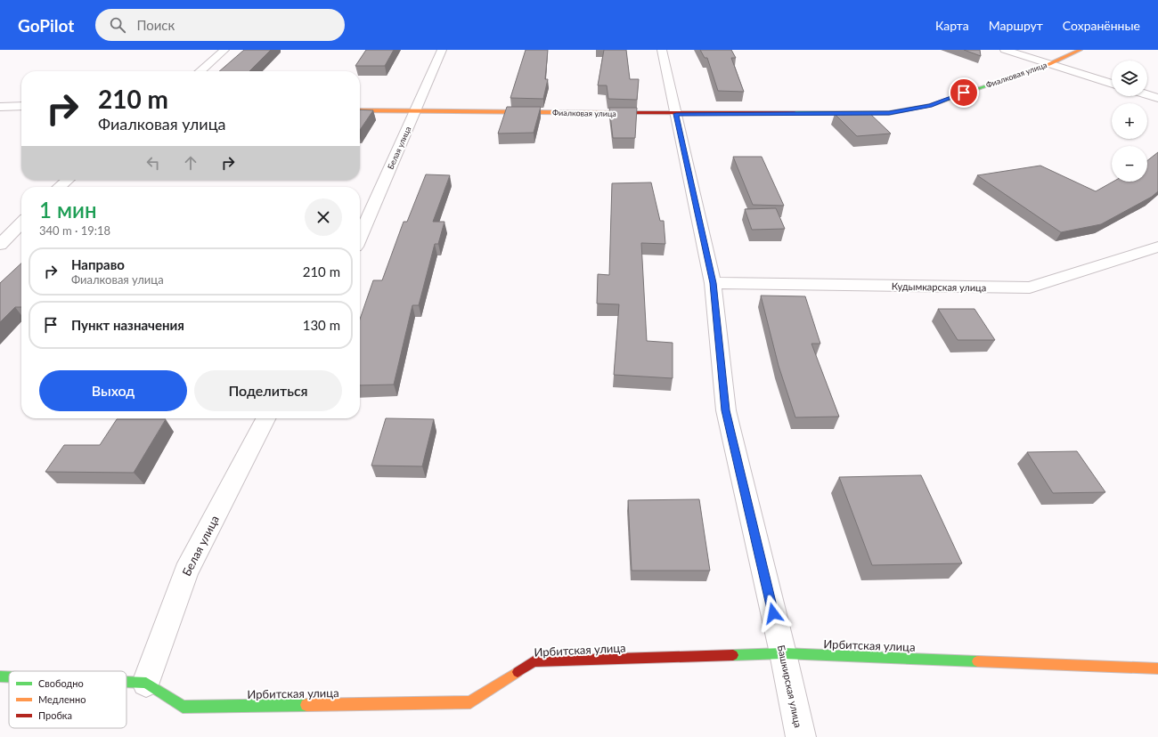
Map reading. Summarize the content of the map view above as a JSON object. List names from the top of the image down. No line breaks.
{"streets":{"street":["Фиалковая улица","Белая улица","Кудымкарская улица","Ирбитская улица","Башкирская улица"]},"crossings":[["Фиалковая улица","Белая улица"],["Фиалковая улица","Башкирская улица"],["Белая улица","Ирбитская улица"],["Кудымкарская улица","Башкирская улица"],["Ирбитская улица","Башкирская улица"]],"legend":["Свободно","Медленно","Пробка"],"page":{"header":"GoPilot","search":"Поиск","nav":["Карта","Маршрут","Сохранённые"],"map_buttons":["+","−"],"turn":["210 m","Фиалковая улица"],"heading":["1 мин","340 m · 19:18"],"list":[{"name":"Направо","note":"Фиалковая улица","value":"210 m"},{"name":"Пункт назначения","value":"130 m"}],"buttons":["Выход","Поделиться"]}}
